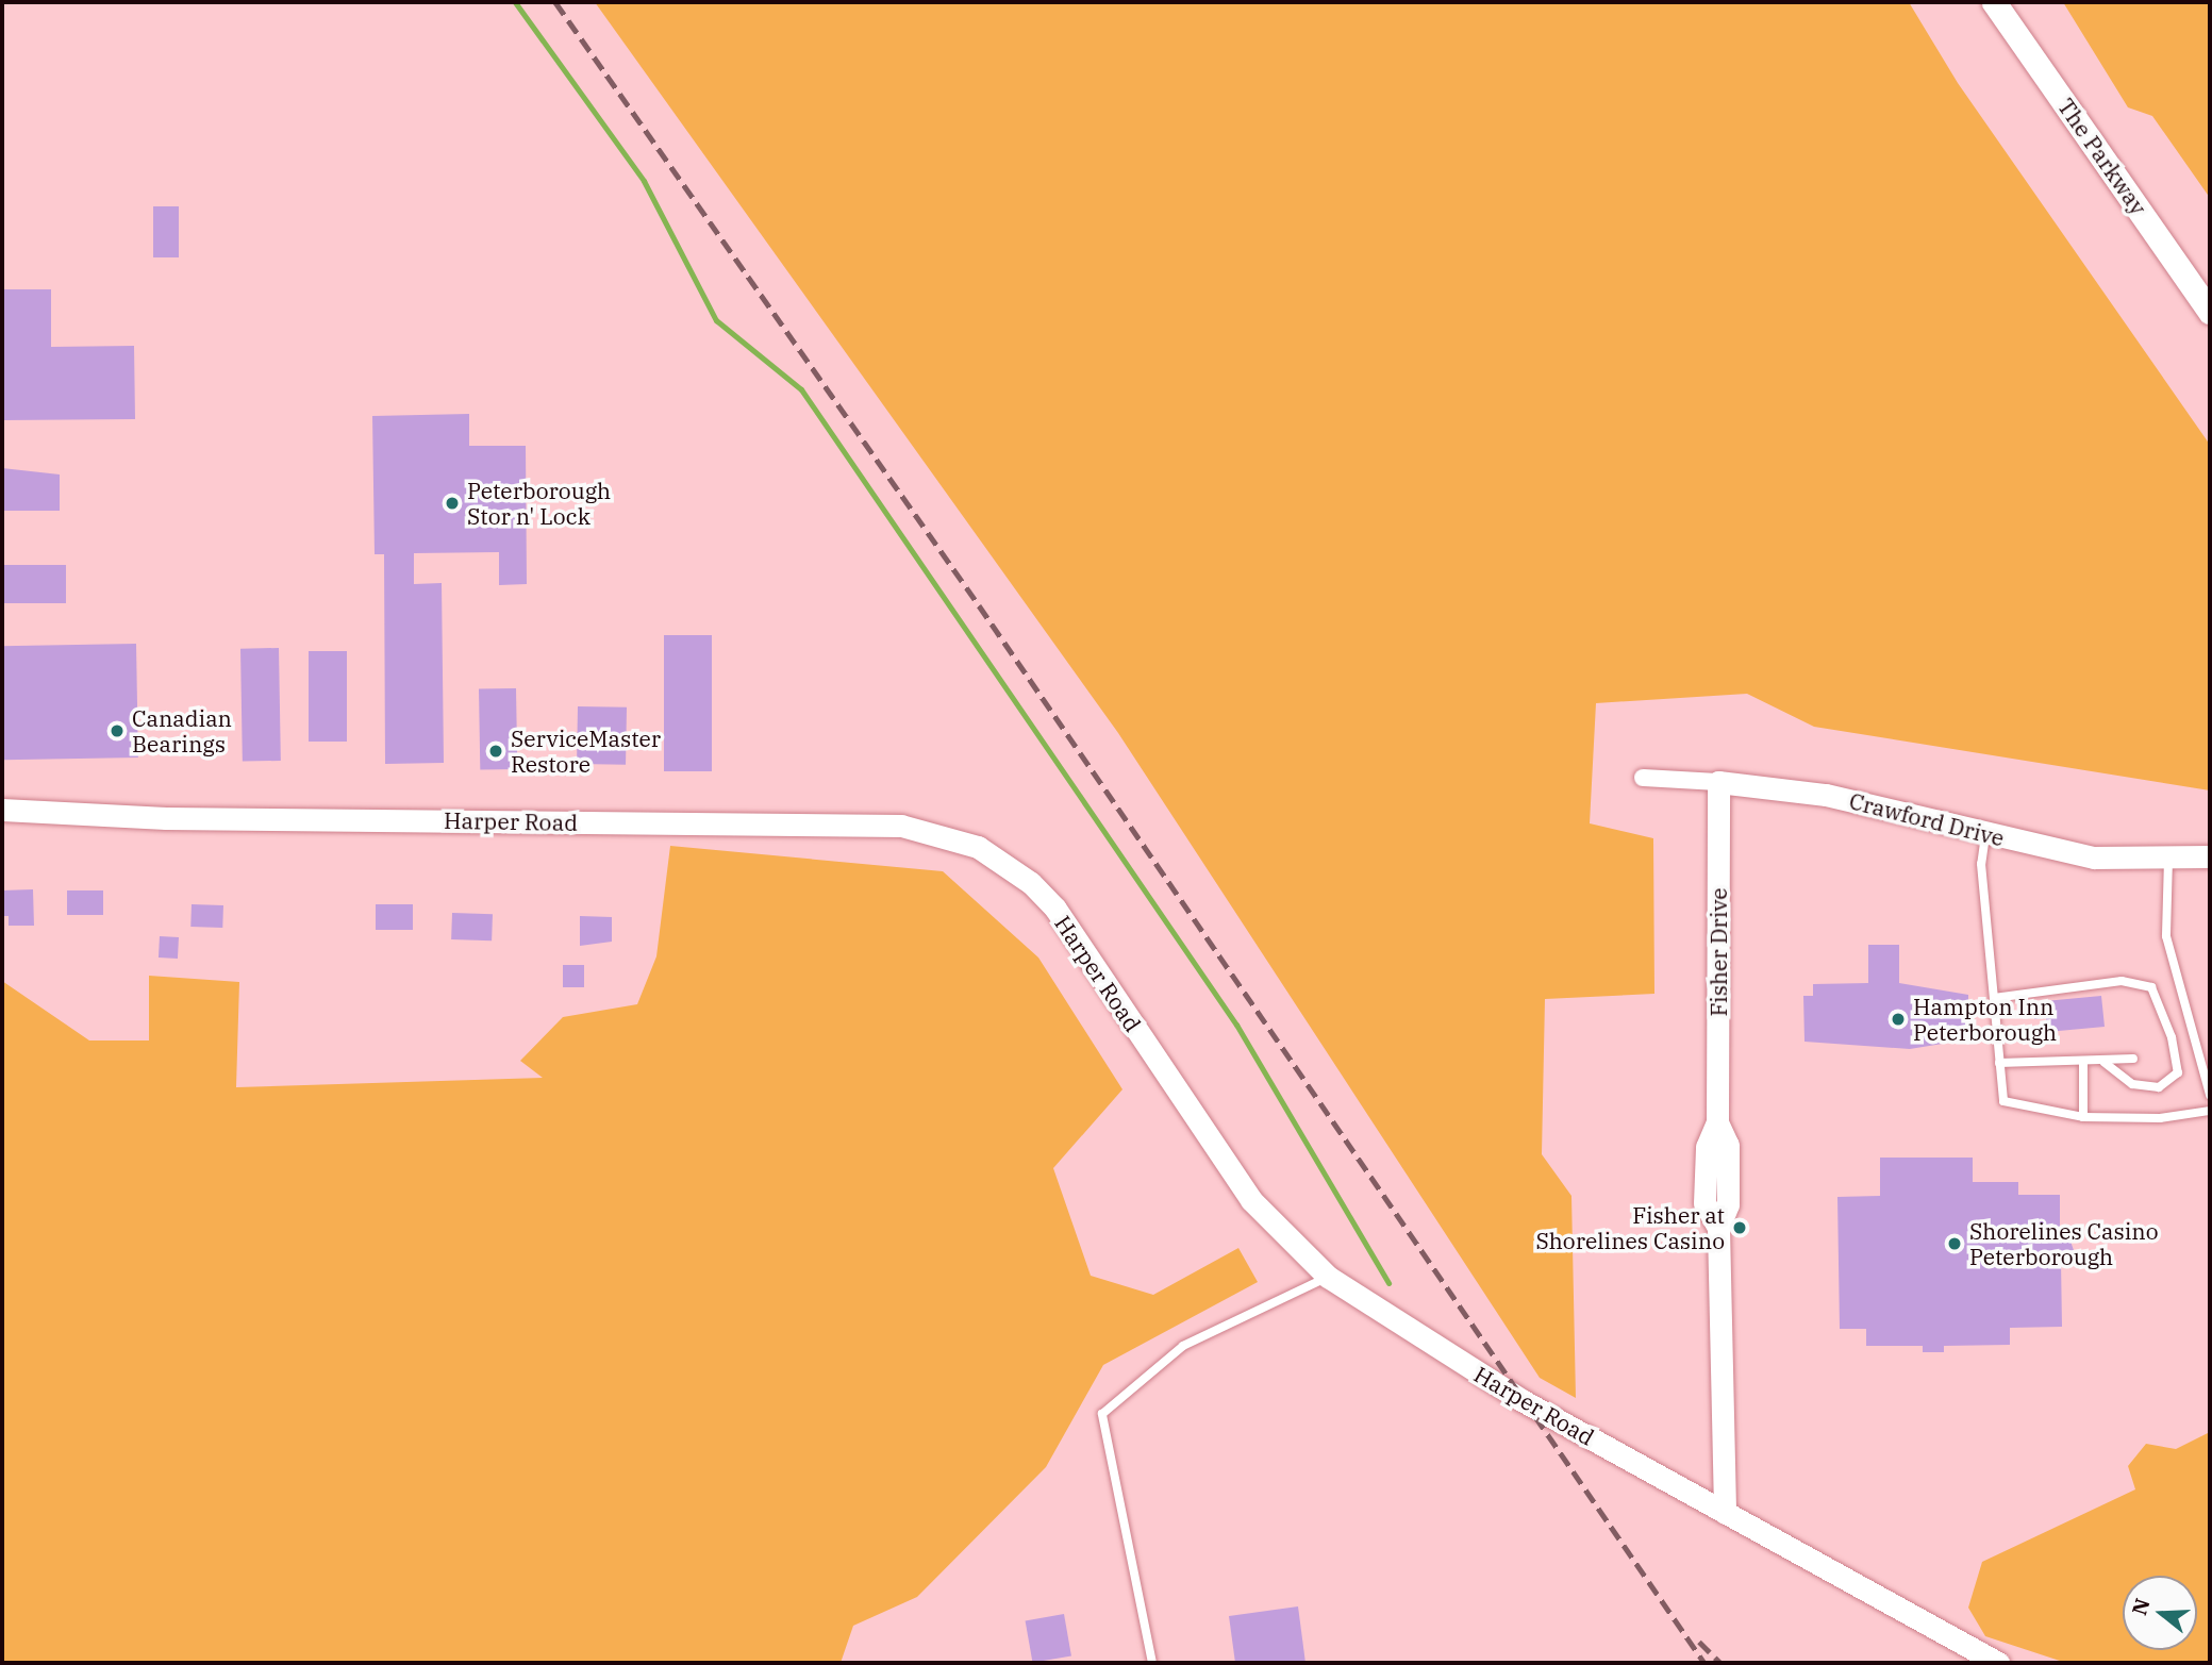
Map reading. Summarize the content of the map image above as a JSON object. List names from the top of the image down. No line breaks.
{"streets":{"main road":["The Parkway"],"street":["Crawford Drive","Harper Road","Fisher Drive"]},"crossings":[["Crawford Drive","Fisher Drive"],["Harper Road","Fisher Drive"]],"places":["Peterborough Stor n' Lock","Canadian Bearings","ServiceMaster Restore","Hampton Inn Peterborough","Fisher at Shorelines Casino","Shorelines Casino Peterborough"],"north":"left"}
